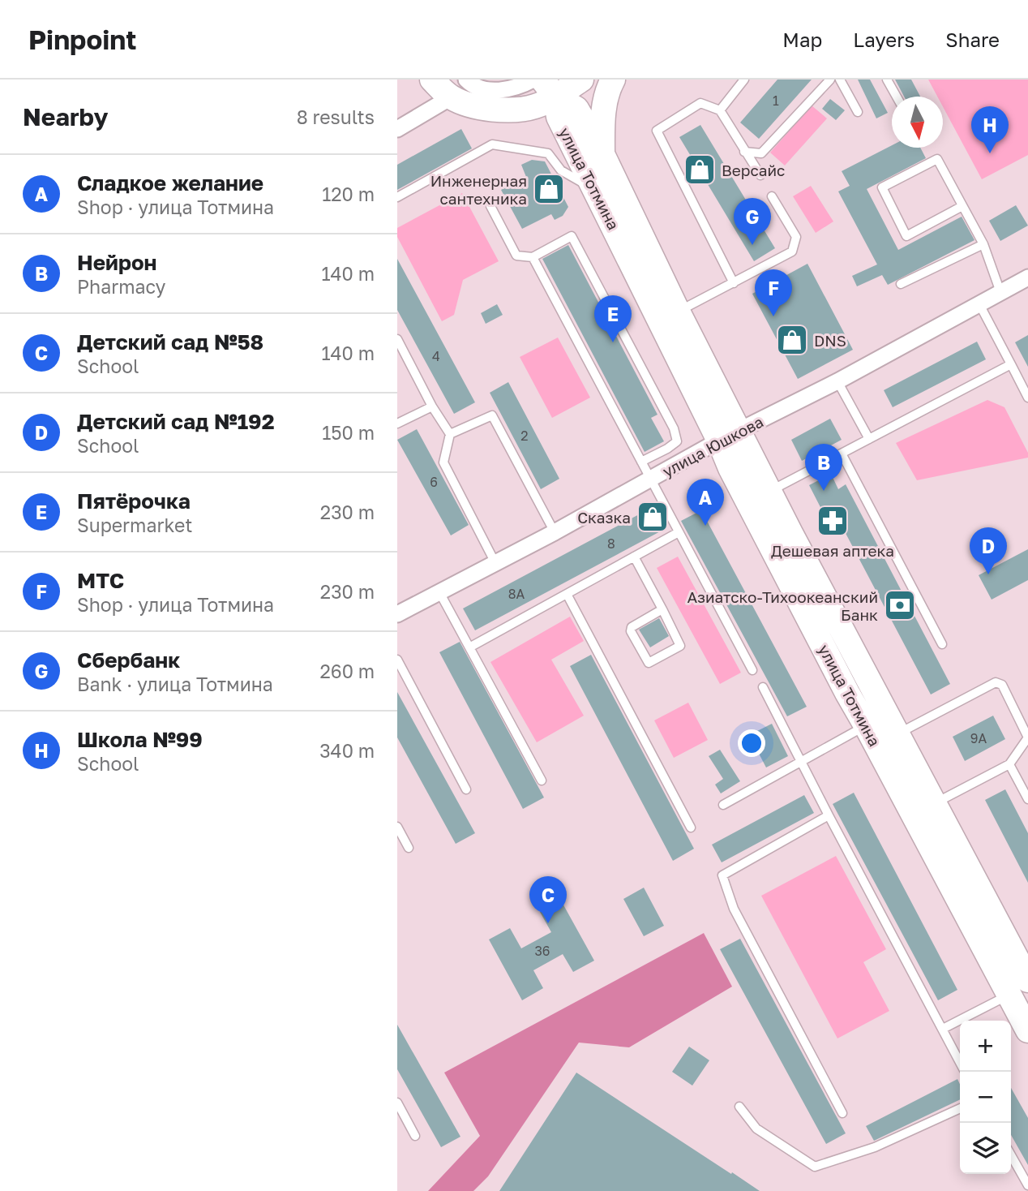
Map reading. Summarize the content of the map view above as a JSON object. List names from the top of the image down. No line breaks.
{"streets":{"main road":["улица Тотмина"],"street":["улица Юшкова"]},"crossings":[["улица Тотмина","улица Юшкова"]],"places":{"shop":["Версайс","Инженерная сантехника","DNS","Сказка"],"pharmacy":["Дешевая аптека"],"bank":["Азиатско-Тихоокеанский Банк"]},"house_numbers":["1","4","2","6","8","8А","9А","36"],"north":"bottom","page":{"header":"Pinpoint","nav":["Map","Layers","Share"],"heading":["Nearby","8 results"],"pins":["H","G","F","E","B","A","D","C"],"list":[{"mark":"A","name":"Сладкое желание","note":"Shop · улица Тотмина","value":"120 m"},{"mark":"B","name":"Нейрон","note":"Pharmacy","value":"140 m"},{"mark":"C","name":"Детский сад №58","note":"School","value":"140 m"},{"mark":"D","name":"Детский сад №192","note":"School","value":"150 m"},{"mark":"E","name":"Пятёрочка","note":"Supermarket","value":"230 m"},{"mark":"F","name":"МТС","note":"Shop · улица Тотмина","value":"230 m"},{"mark":"G","name":"Сбербанк","note":"Bank · улица Тотмина","value":"260 m"},{"mark":"H","name":"Школа №99","note":"School","value":"340 m"}],"map_buttons":["+","−"]}}
